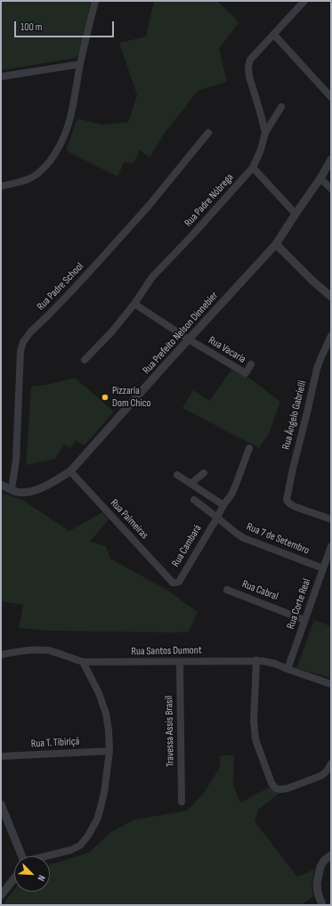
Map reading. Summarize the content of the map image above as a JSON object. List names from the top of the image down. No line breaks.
{"streets":{"street":["Rua Padre Nóbrega","Rua Padre School","Rua Prefeito Nelson Dinnebier","Rua Vacaria","Rua Ângelo Gabrielli","Rua Palmeiras","Rua 7 de Setembro","Rua Cambará","Rua Cabral","Rua Corte Real","Rua Santos Dumont","Travessa Assis Brasil","Rua T. Tibiriçá"]},"crossings":[["Rua Padre School","Rua Prefeito Nelson Dinnebier"],["Rua Prefeito Nelson Dinnebier","Rua Vacaria"],["Rua Prefeito Nelson Dinnebier","Rua Palmeiras"],["Rua Palmeiras","Rua Cambará"],["Rua 7 de Setembro","Rua Cambará"],["Rua 7 de Setembro","Rua Corte Real"],["Rua Cabral","Rua Corte Real"],["Rua Corte Real","Rua Santos Dumont"],["Rua Santos Dumont","Travessa Assis Brasil"]],"places":["Pizzaria Dom Chico"],"scale_bar":"100 m","north":"bottom right"}
